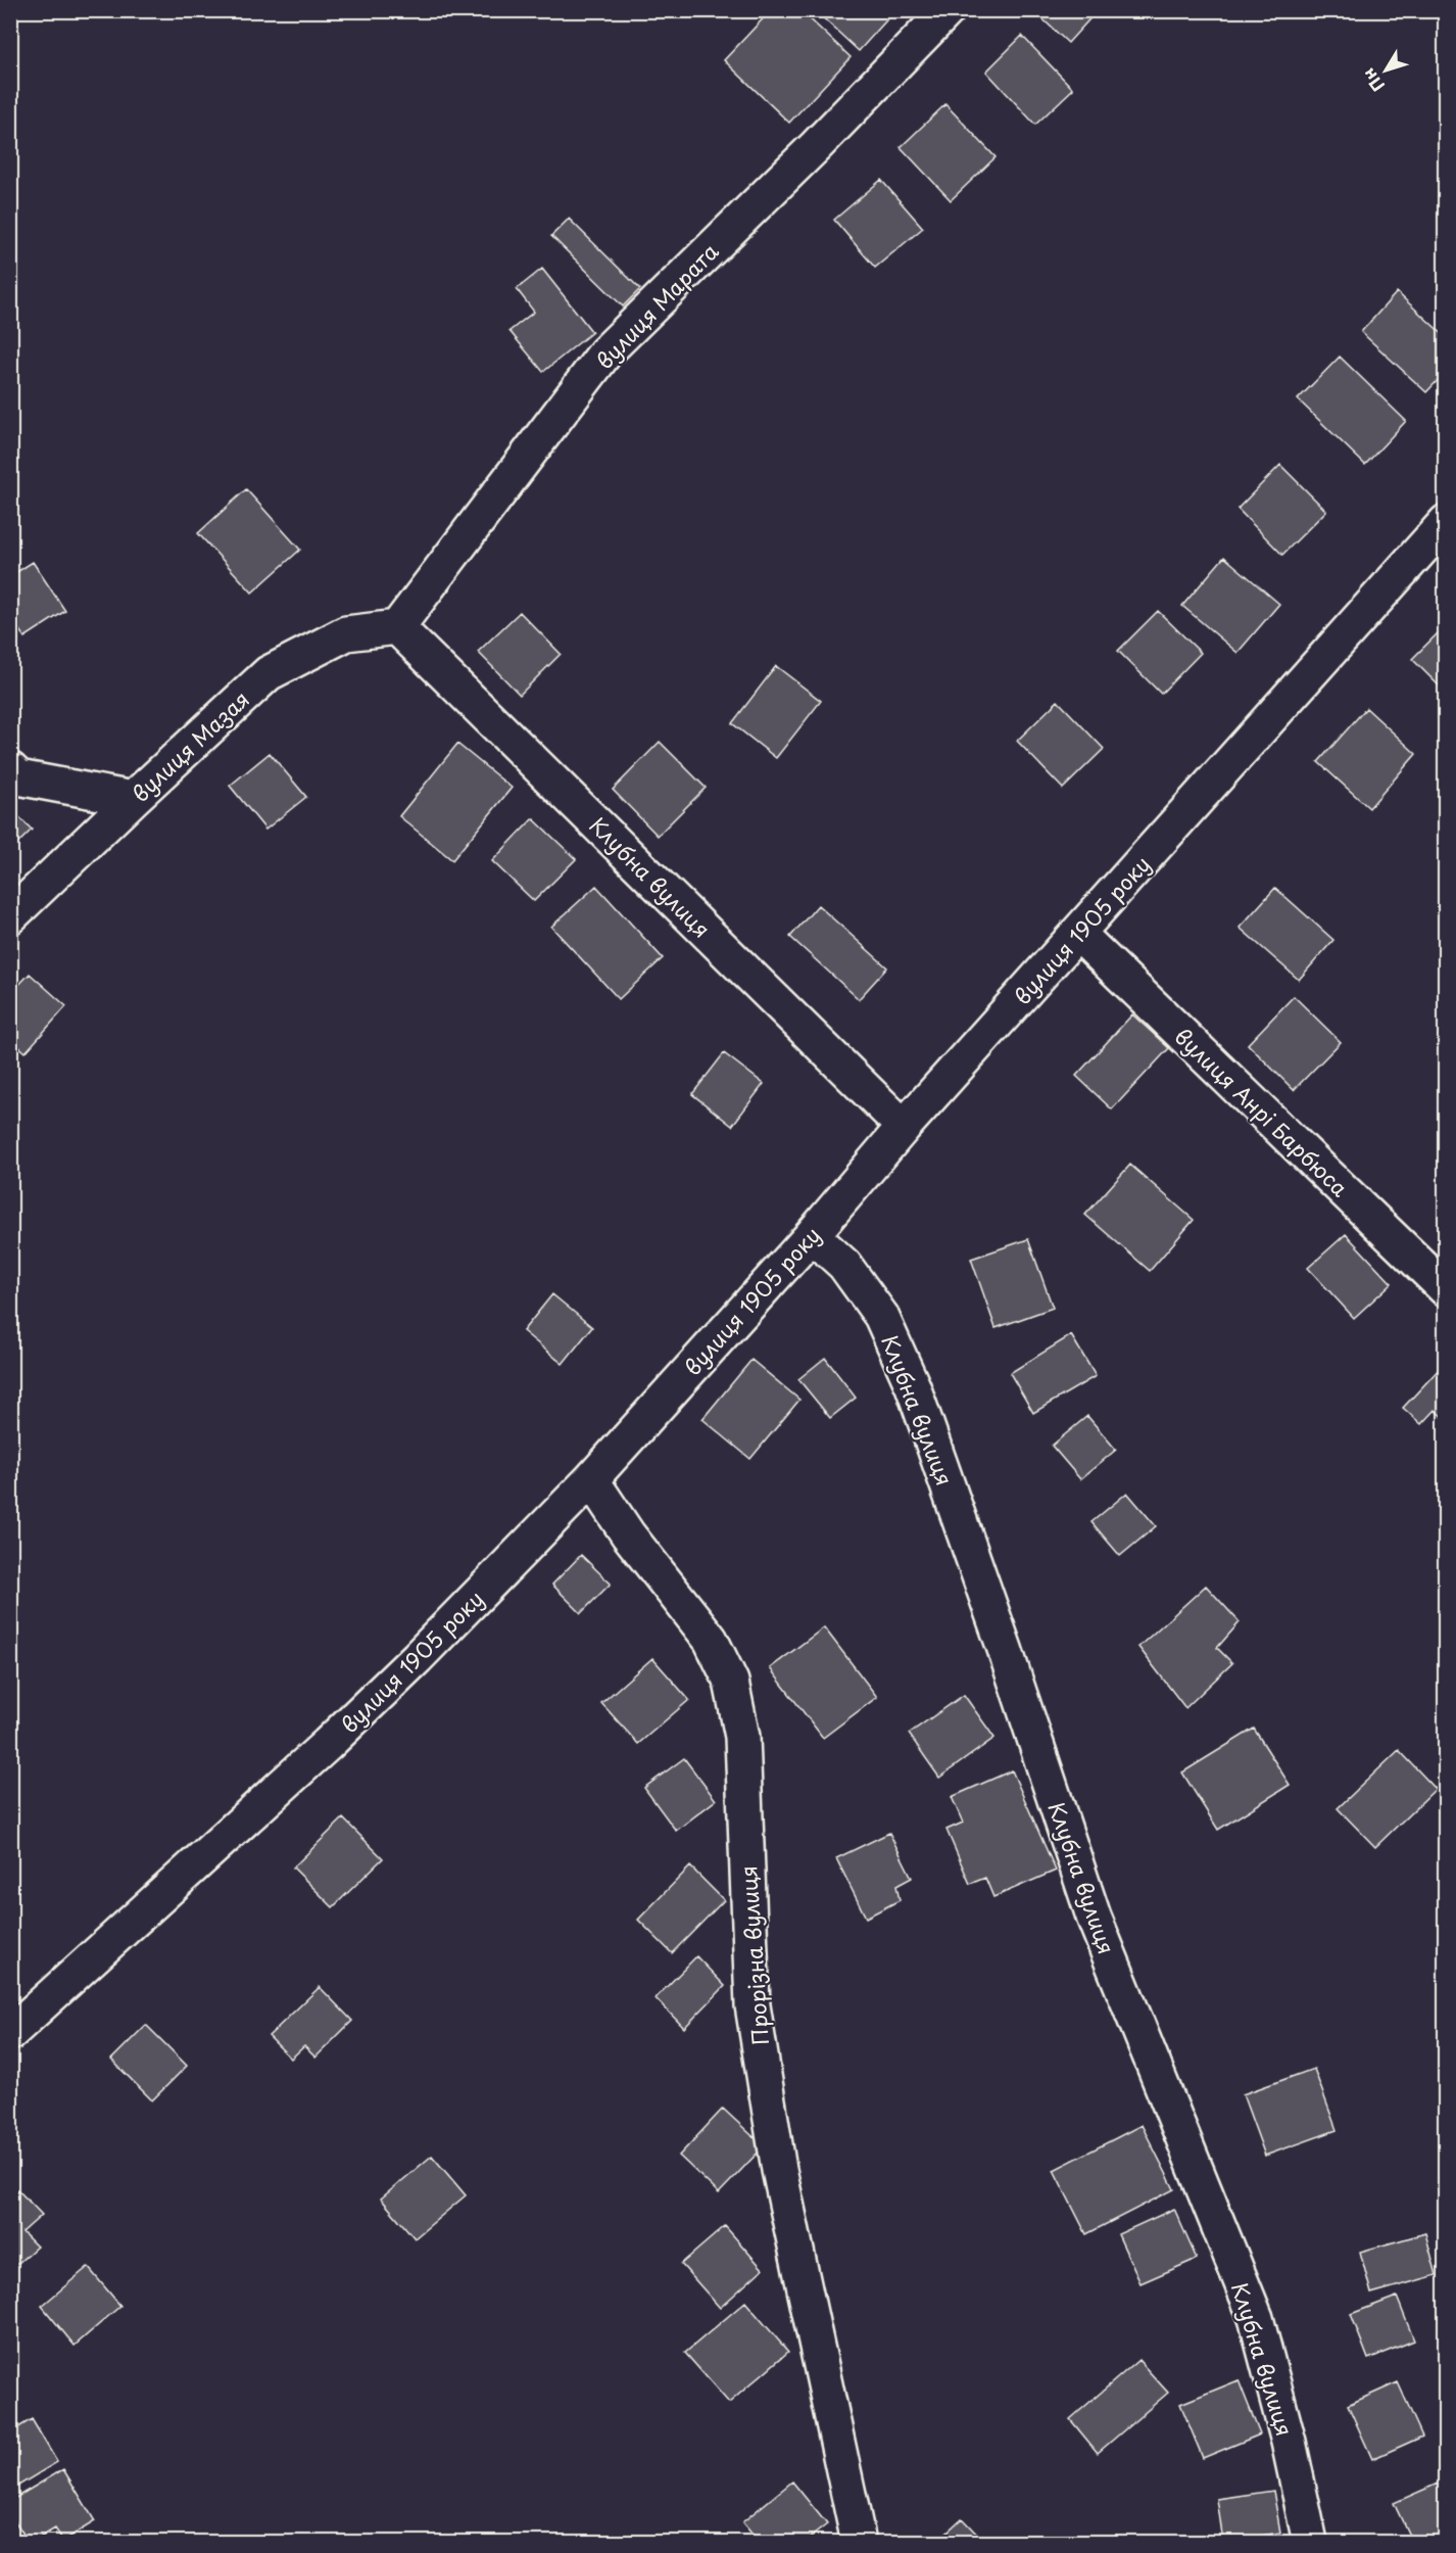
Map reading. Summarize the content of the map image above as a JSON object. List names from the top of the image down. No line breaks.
{"streets":{"street":["вулиця Марата","вулиця Мазая","Клубна вулиця","вулиця 1905 року","вулиця Анрі Барбюса","Прорізна вулиця"]},"crossings":[["вулиця Марата","вулиця Мазая"],["вулиця Марата","Клубна вулиця"],["вулиця Мазая","Клубна вулиця"],["Клубна вулиця","вулиця 1905 року"],["вулиця 1905 року","вулиця Анрі Барбюса"],["вулиця 1905 року","Прорізна вулиця"]],"north":"bottom left"}
